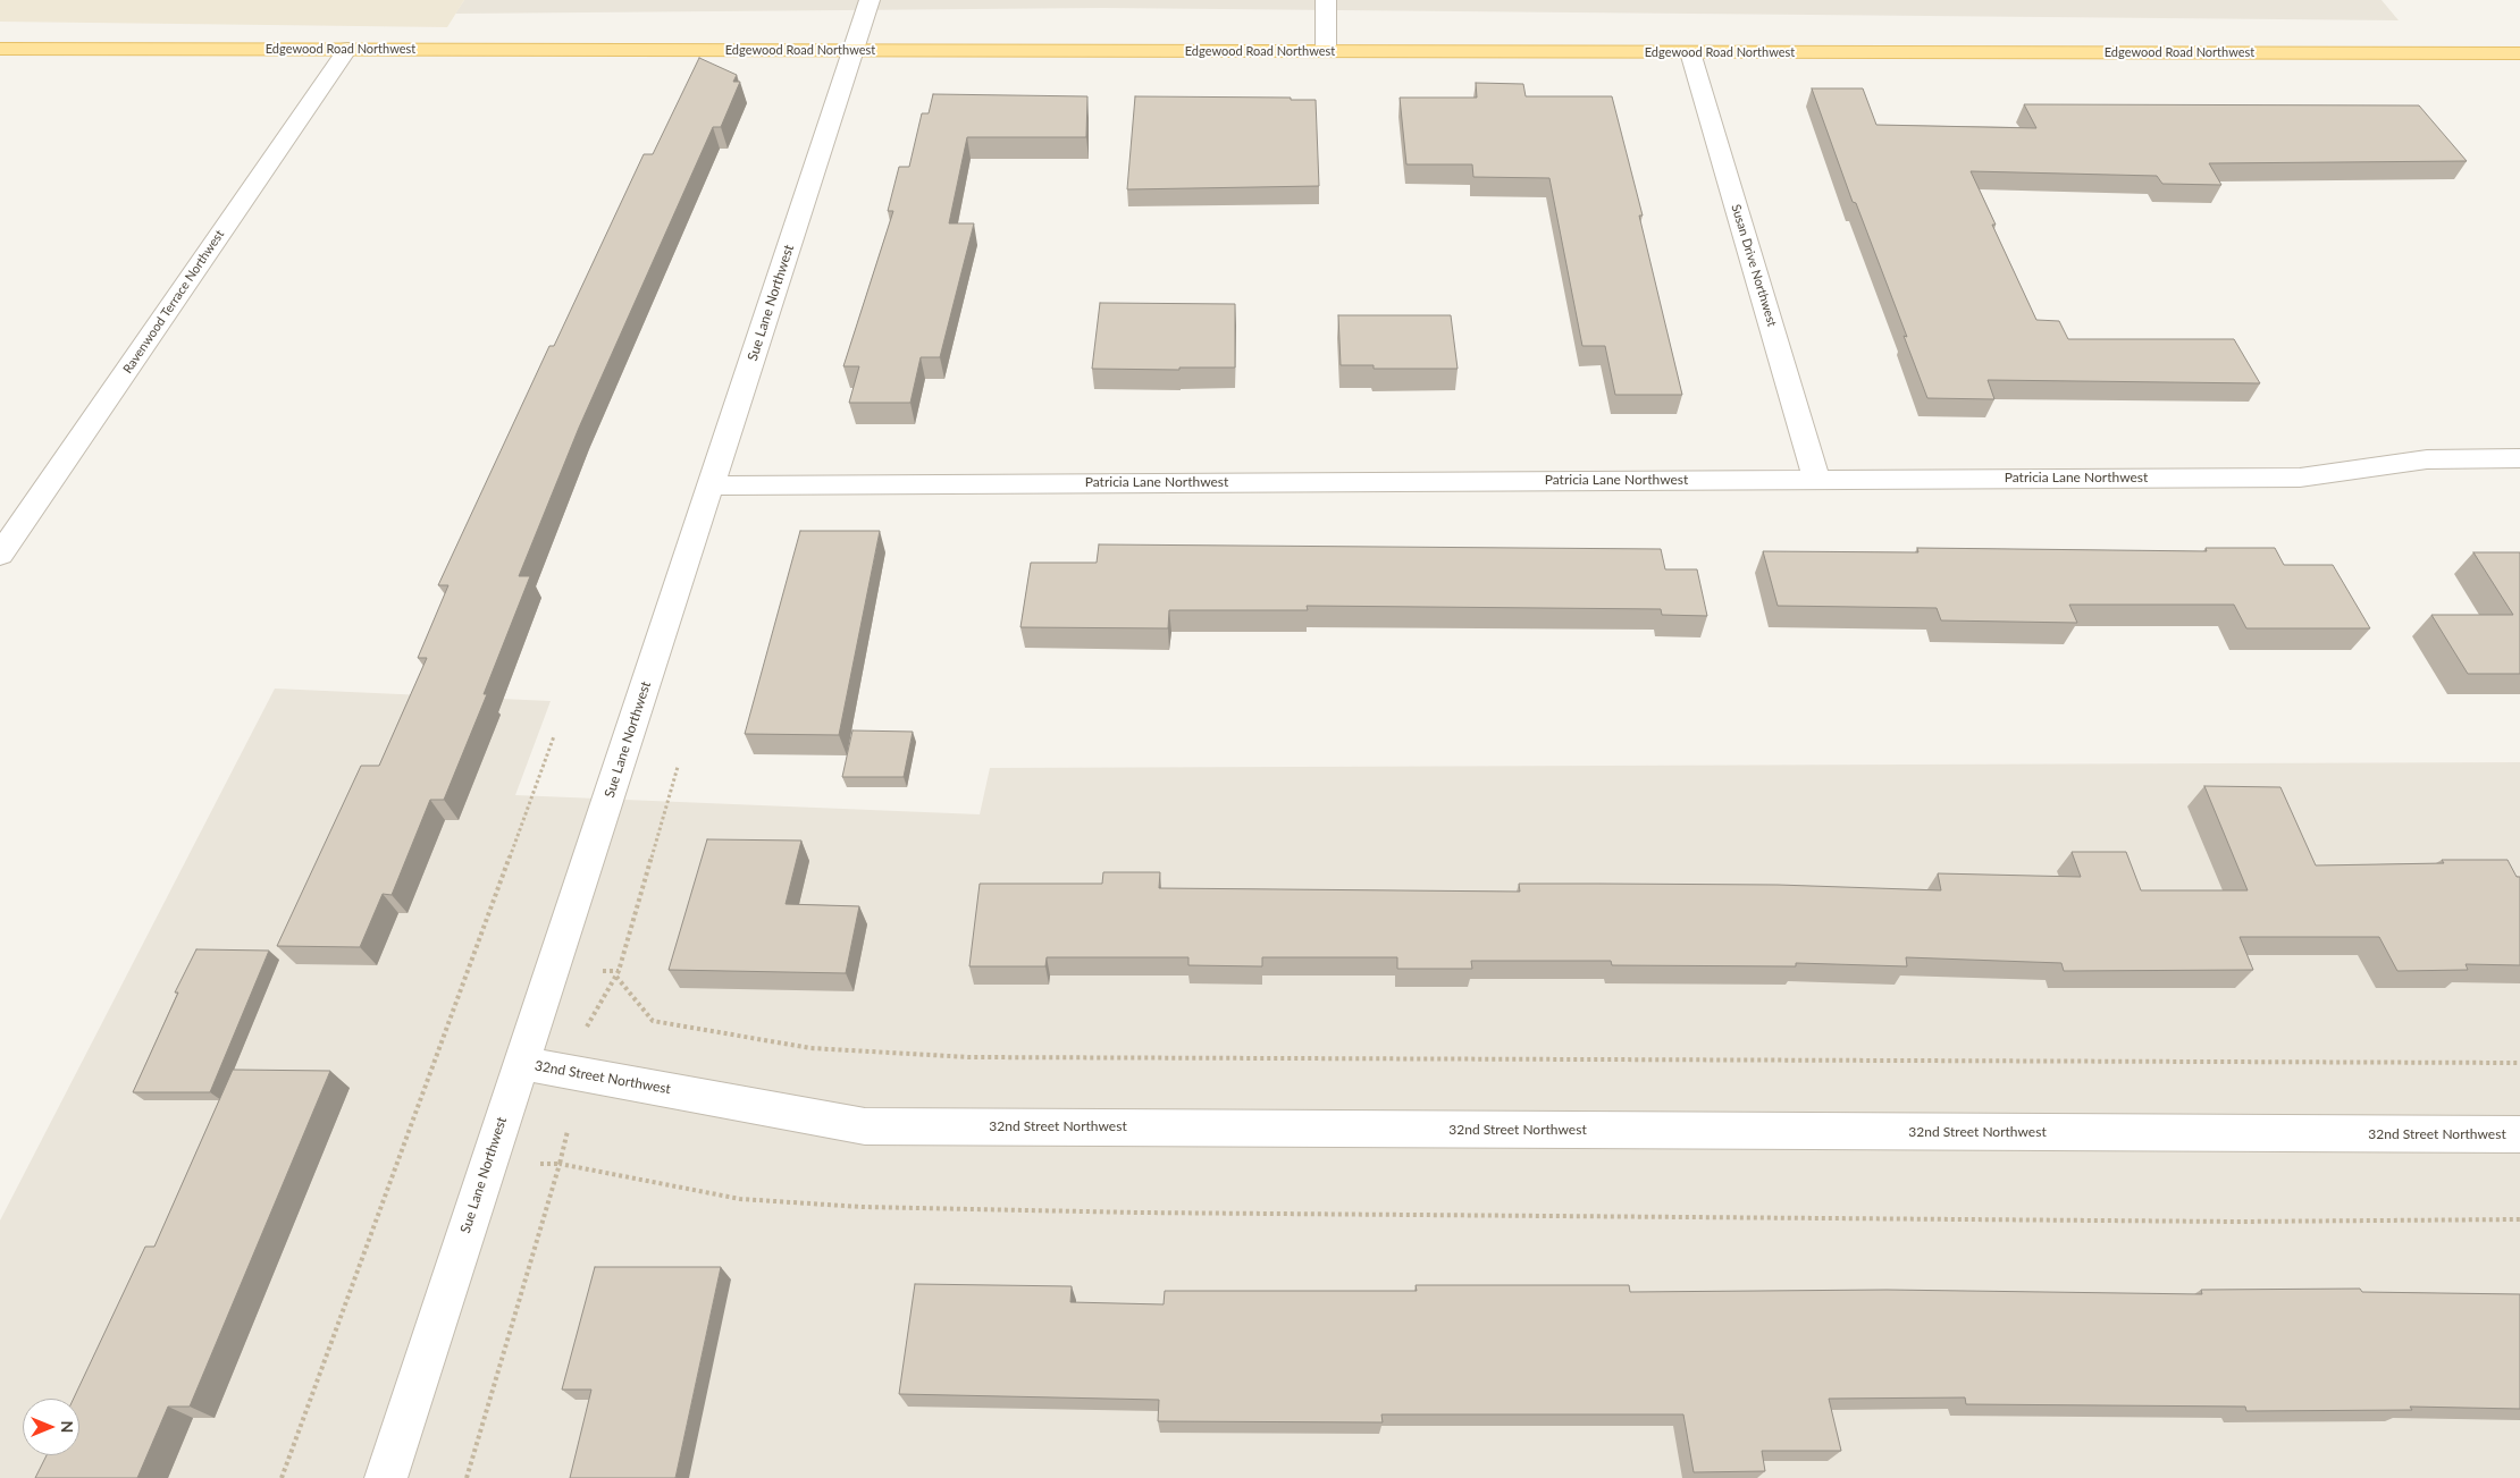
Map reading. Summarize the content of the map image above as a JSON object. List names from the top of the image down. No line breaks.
{"streets":{"main road":["Edgewood Road Northwest"],"street":["Susan Drive Northwest","Ravenwood Terrace Northwest","Sue Lane Northwest","Patricia Lane Northwest","32nd Street Northwest"]},"crossings":[["Edgewood Road Northwest","Susan Drive Northwest"],["Edgewood Road Northwest","Ravenwood Terrace Northwest"],["Edgewood Road Northwest","Sue Lane Northwest"],["Susan Drive Northwest","Patricia Lane Northwest"],["Sue Lane Northwest","Patricia Lane Northwest"],["Sue Lane Northwest","32nd Street Northwest"]],"north":"right"}
